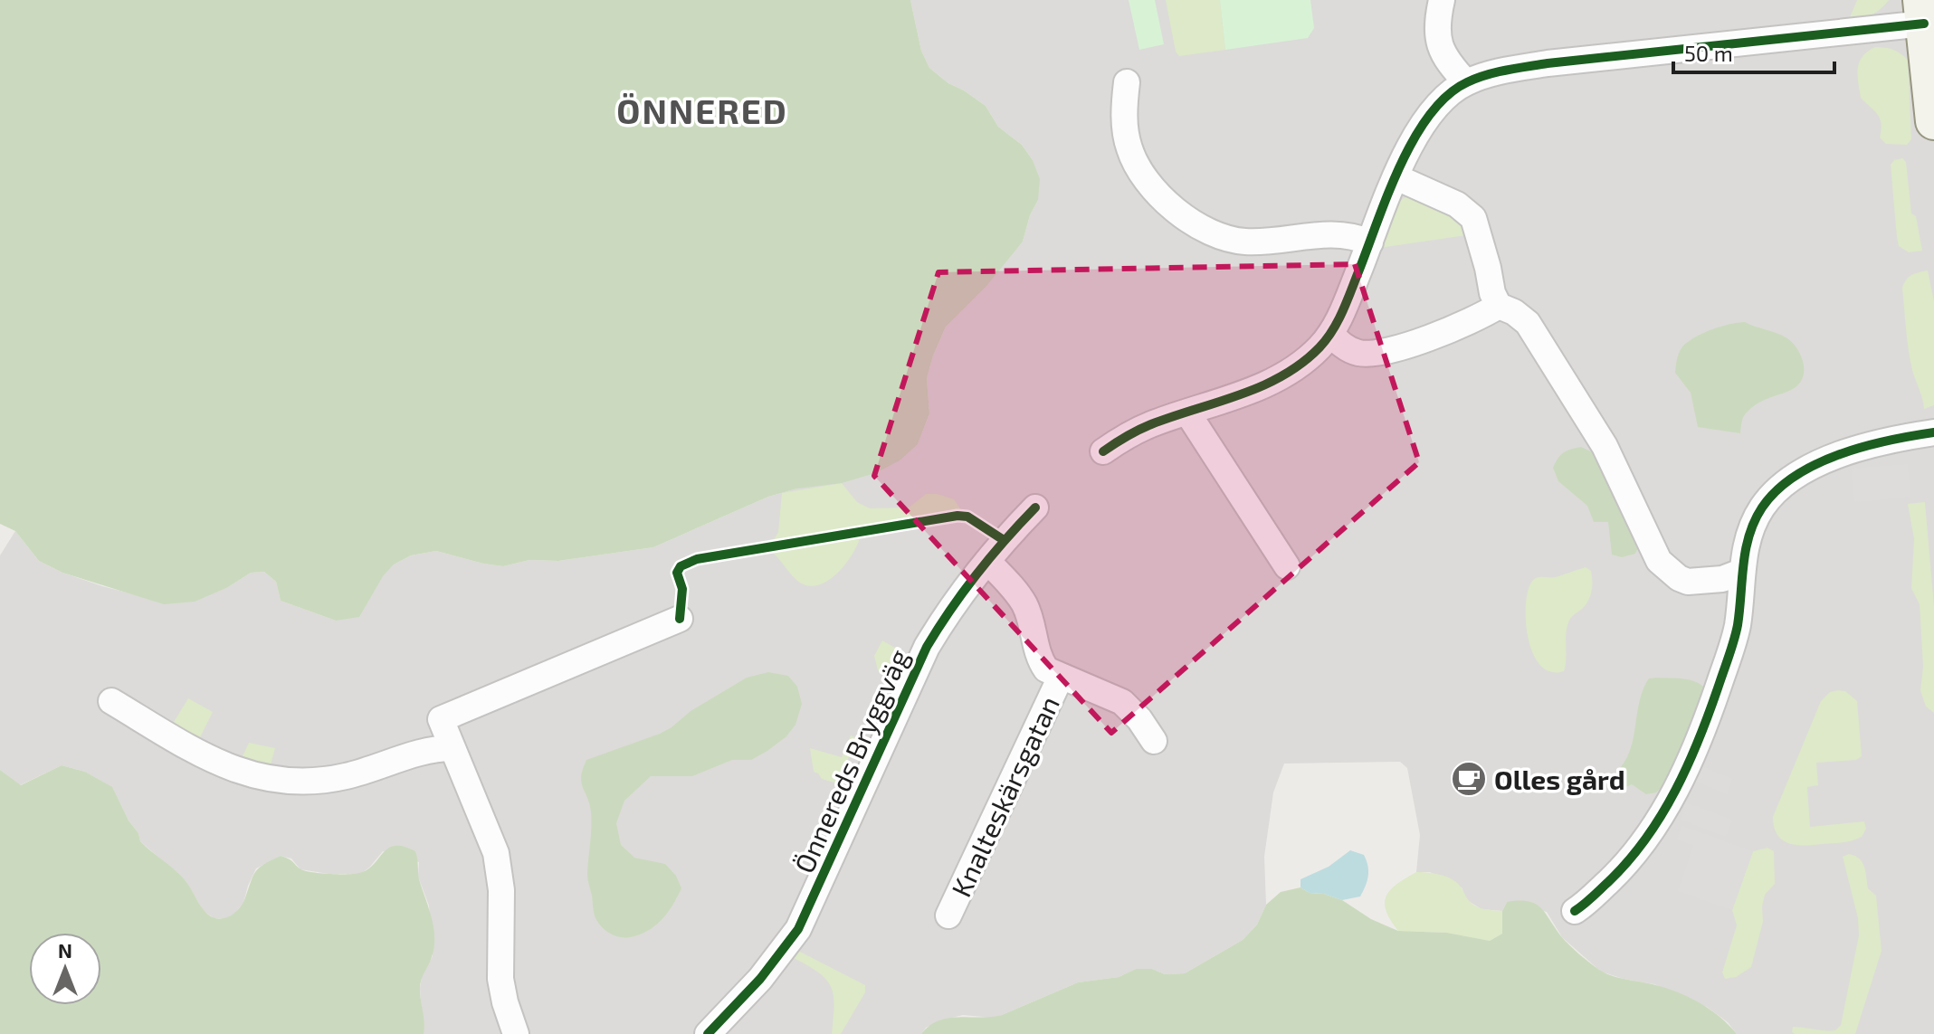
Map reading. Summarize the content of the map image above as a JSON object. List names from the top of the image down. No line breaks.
{"streets":{"street":["Önnereds Bryggväg","Knalteskärsgatan"]},"crossings":[["Önnereds Bryggväg","Knalteskärsgatan"]],"districts":["ÖNNERED"],"places":{"cafe":["Olles gård"]},"scale_bar":"50 m","north":"top"}
